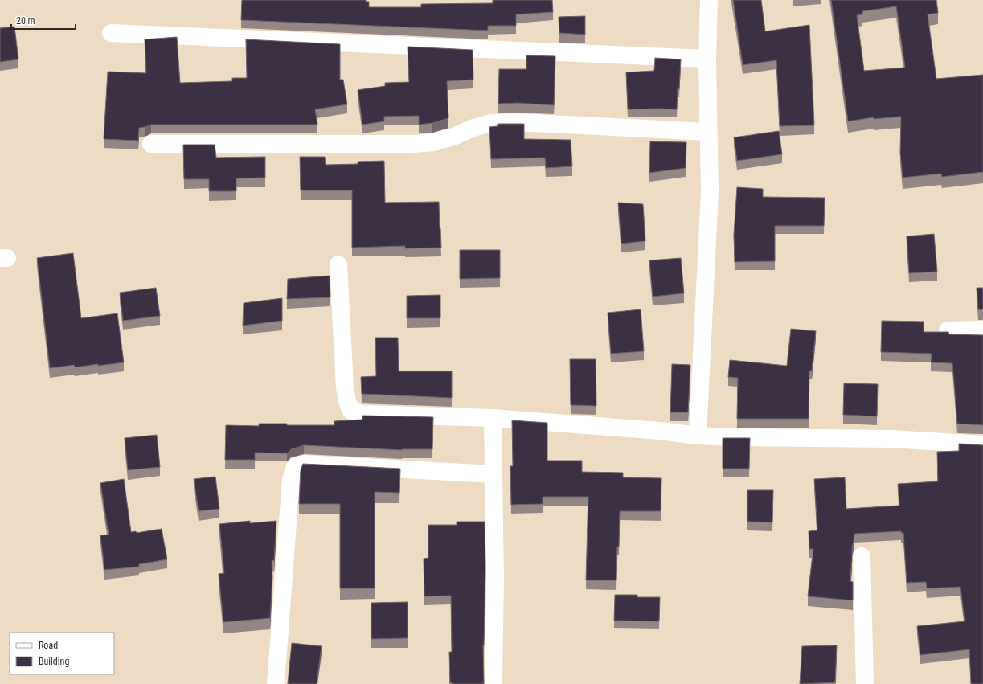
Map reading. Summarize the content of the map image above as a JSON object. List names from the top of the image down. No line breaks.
{"legend":["Road","Building"],"scale_bar":"20 m"}
